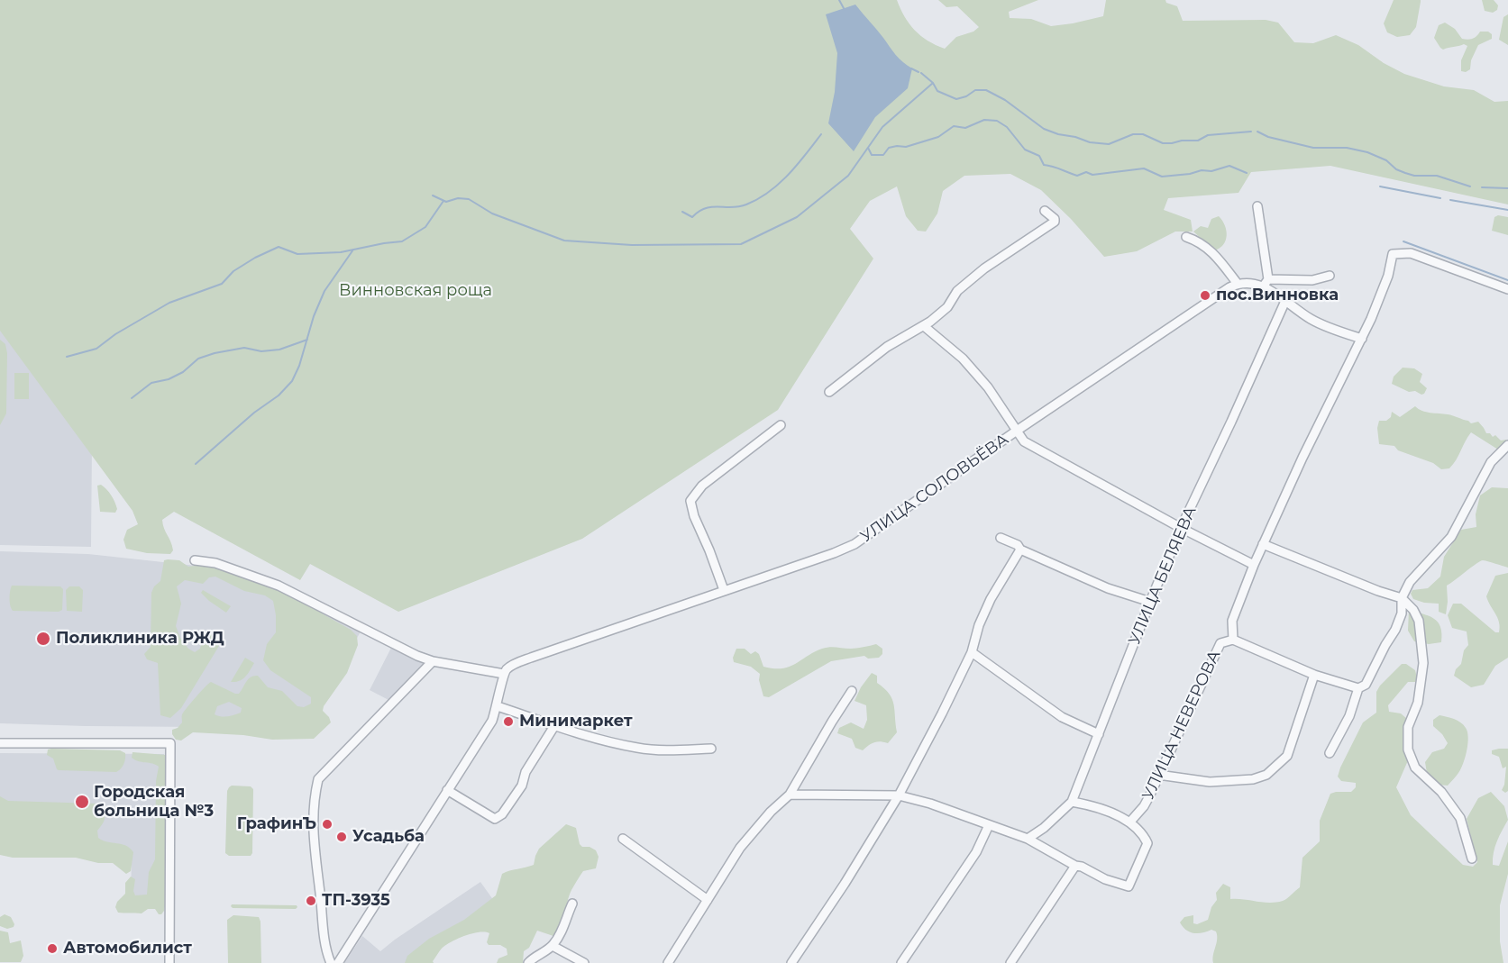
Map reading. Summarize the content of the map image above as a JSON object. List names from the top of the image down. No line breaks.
{"streets":{"street":["УЛИЦА СОЛОВЬЁВА","УЛИЦА БЕЛЯЕВА","УЛИЦА НЕВЕРОВА"]},"parks":["Винновская роща"],"places":["пос.Винновка","Поликлиника РЖД","Минимаркет","Городская больница №3","ГрафинЪ","Усадьба","ТП-3935","Автомобилист"]}
